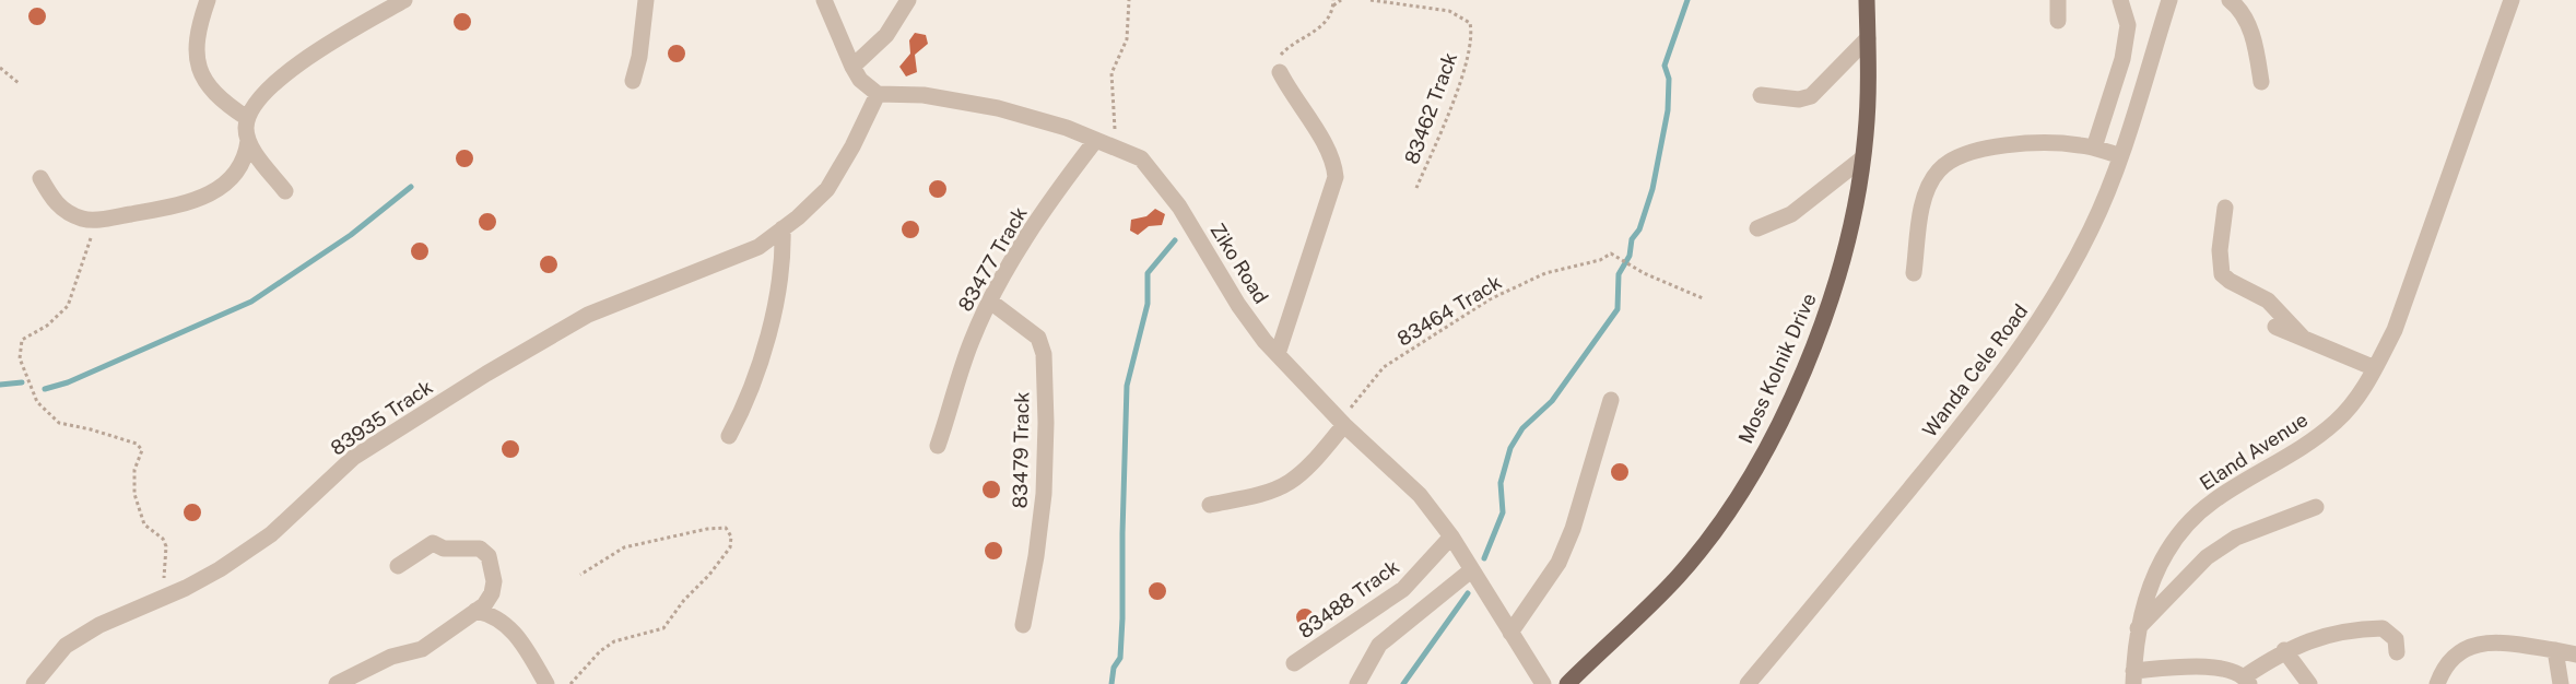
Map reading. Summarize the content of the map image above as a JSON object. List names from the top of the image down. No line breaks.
{"streets":{"main road":["Moss Kolnik Drive"],"street":["83477 Track","Ziko Road","Wanda Cele Road","83935 Track","83479 Track","Eland Avenue","83488 Track"],"path":["83462 Track","83464 Track"]},"crossings":[["83477 Track","Ziko Road"],["83477 Track","83479 Track"],["Ziko Road","83464 Track"],["Ziko Road","83935 Track"],["Ziko Road","83488 Track"]]}
